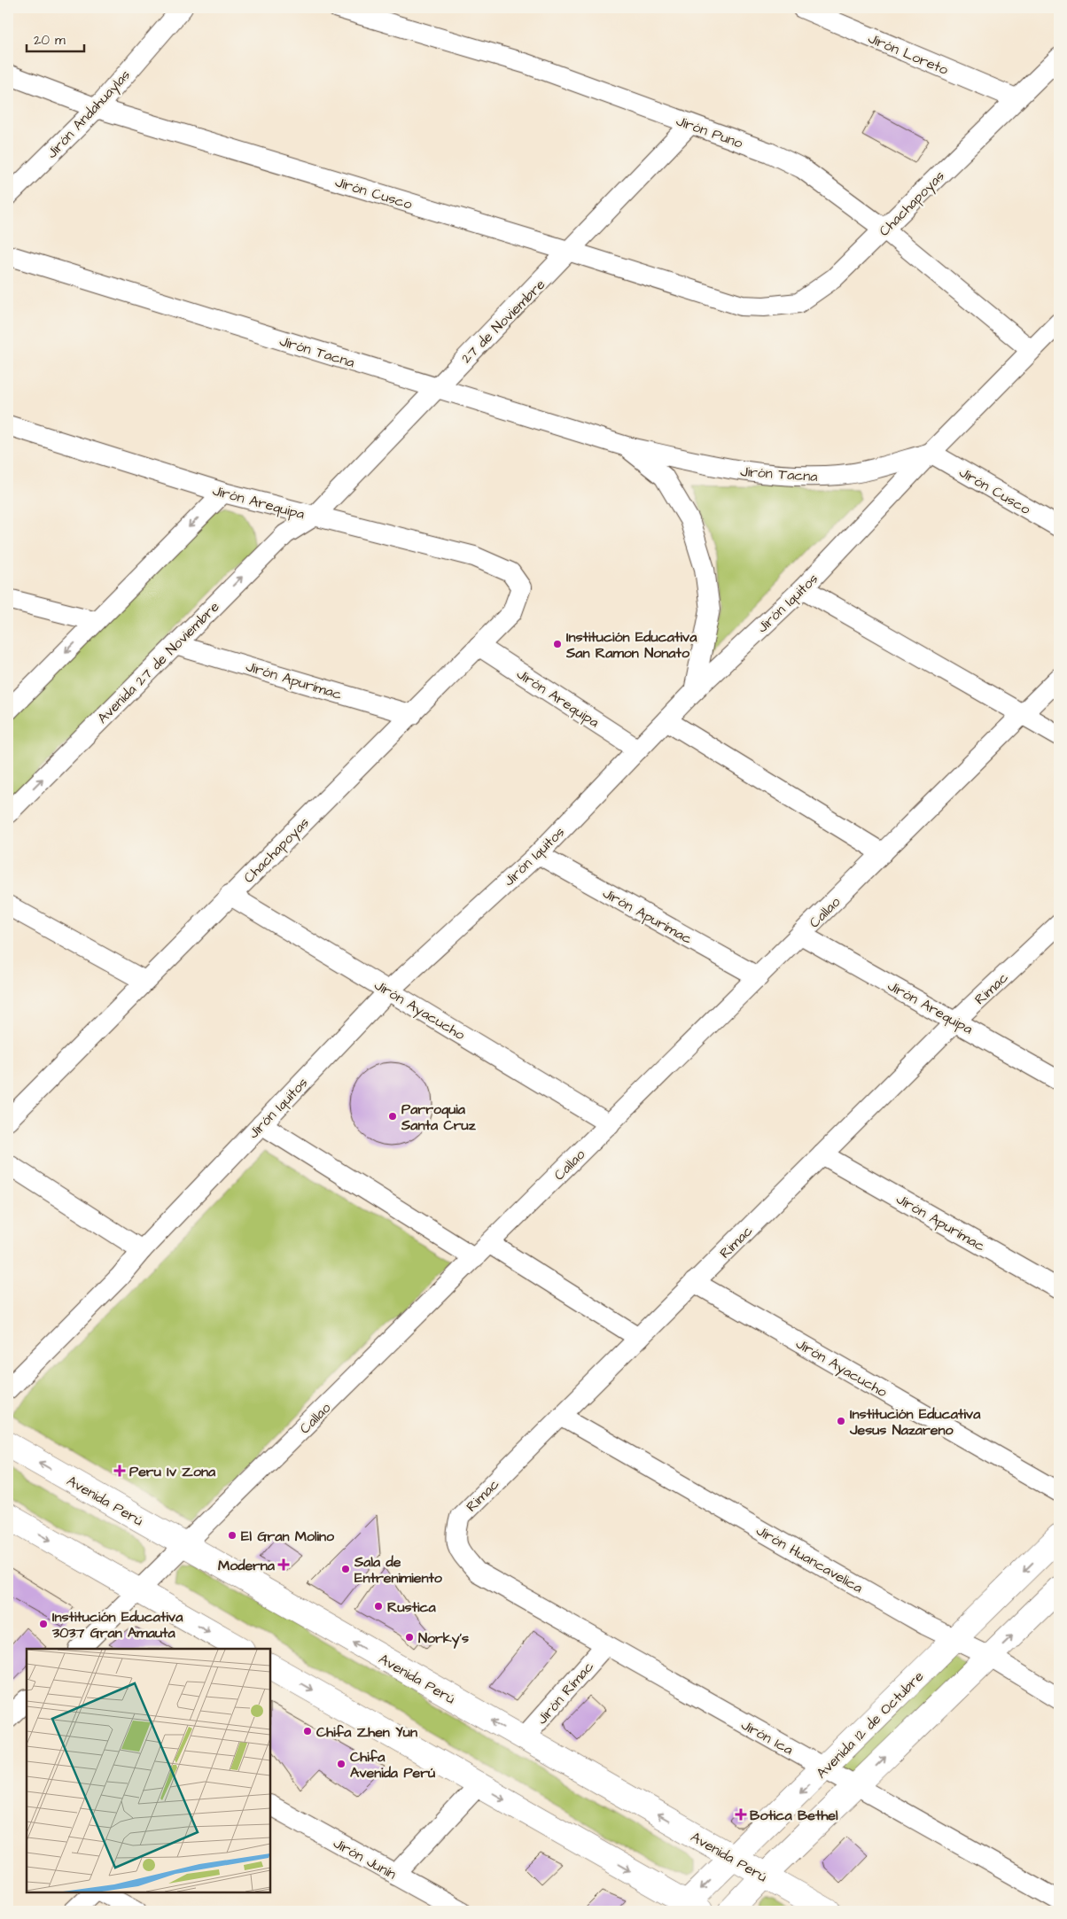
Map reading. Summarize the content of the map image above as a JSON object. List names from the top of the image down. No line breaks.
{"streets":{"main road":["Avenida Perú","Avenida 12 de Octubre"],"street":["Jirón Loreto","Jirón Andahuaylas","Jirón Puno","Jirón Cusco","Chachapoyas","27 de Noviembre","Jirón Tacna","Jirón Arequipa","Jirón Iquitos","Avenida 27 de Noviembre","Jirón Apurímac","Callao","Rimac","Jirón Ayacucho","Jirón Huancavelica","Jirón Rímac","Jirón Ica","Jirón Junín"]},"crossings":[["Jirón Loreto","Chachapoyas"],["Jirón Andahuaylas","Jirón Cusco"],["Jirón Puno","Chachapoyas"],["Jirón Puno","27 de Noviembre"],["Jirón Puno","Jirón Iquitos"],["Jirón Cusco","Chachapoyas"],["Jirón Cusco","27 de Noviembre"],["Jirón Cusco","Jirón Tacna"],["Jirón Cusco","Jirón Iquitos"],["Chachapoyas","Jirón Arequipa"],["Chachapoyas","Jirón Apurímac"],["Chachapoyas","Jirón Ayacucho"],["27 de Noviembre","Jirón Tacna"],["27 de Noviembre","Jirón Arequipa"],["27 de Noviembre","Avenida 27 de Noviembre"],["Jirón Tacna","Jirón Iquitos"],["Jirón Arequipa","Jirón Iquitos"],["Jirón Arequipa","Avenida 27 de Noviembre"],["Jirón Arequipa","Callao"],["Jirón Arequipa","Rimac"],["Jirón Iquitos","Jirón Apurímac"],["Jirón Iquitos","Jirón Ayacucho"],["Avenida 27 de Noviembre","Jirón Apurímac"],["Jirón Apurímac","Callao"],["Jirón Apurímac","Rimac"],["Callao","Jirón Ayacucho"],["Callao","Avenida Perú"],["Rimac","Jirón Ayacucho"],["Rimac","Jirón Huancavelica"],["Rimac","Jirón Ica"],["Avenida Perú","Jirón Rímac"],["Avenida Perú","Avenida 12 de Octubre"],["Jirón Huancavelica","Avenida 12 de Octubre"],["Jirón Rímac","Jirón Ica"],["Avenida 12 de Octubre","Jirón Ica"]],"places":{"other":["Institución Educativa San Ramon Nonato","Parroquia Santa Cruz","Institución Educativa Jesus Nazareno","El Gran Molino","Sala de Entrenimiento","Rustica","Institución Educativa 3037 Gran Amauta","Norky's","Chifa Zhen Yun","Chifa Avenida Perú"],"health":["Peru Iv Zona","Moderna","Botica Bethel"]},"scale_bar":"20 m"}
